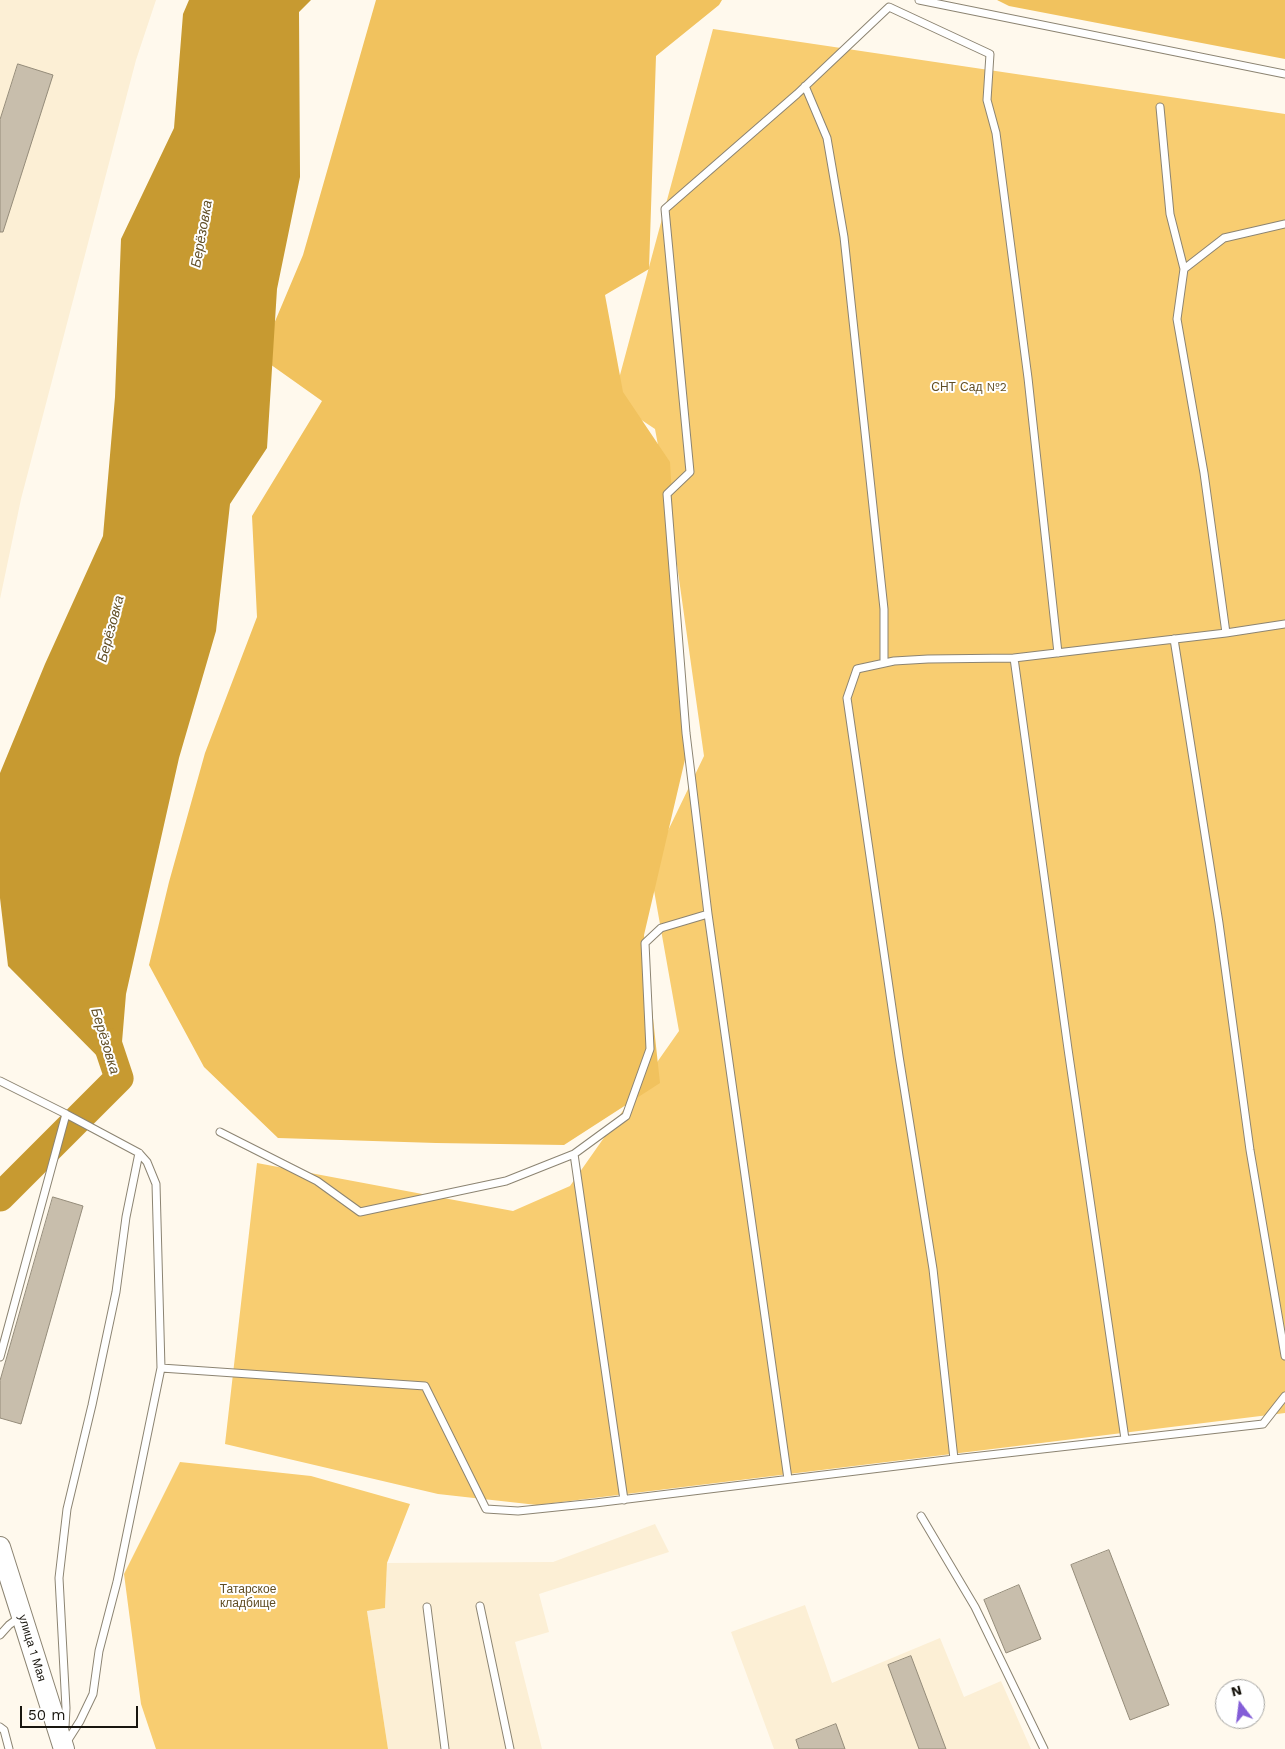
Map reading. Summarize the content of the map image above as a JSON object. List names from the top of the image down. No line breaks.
{"streets":{"main road":["улица 1 Мая"]},"water":["Берёзовка"],"parks":["СНТ Сад №2","Татарское кладбище"],"scale_bar":"50 m","north":"top"}
